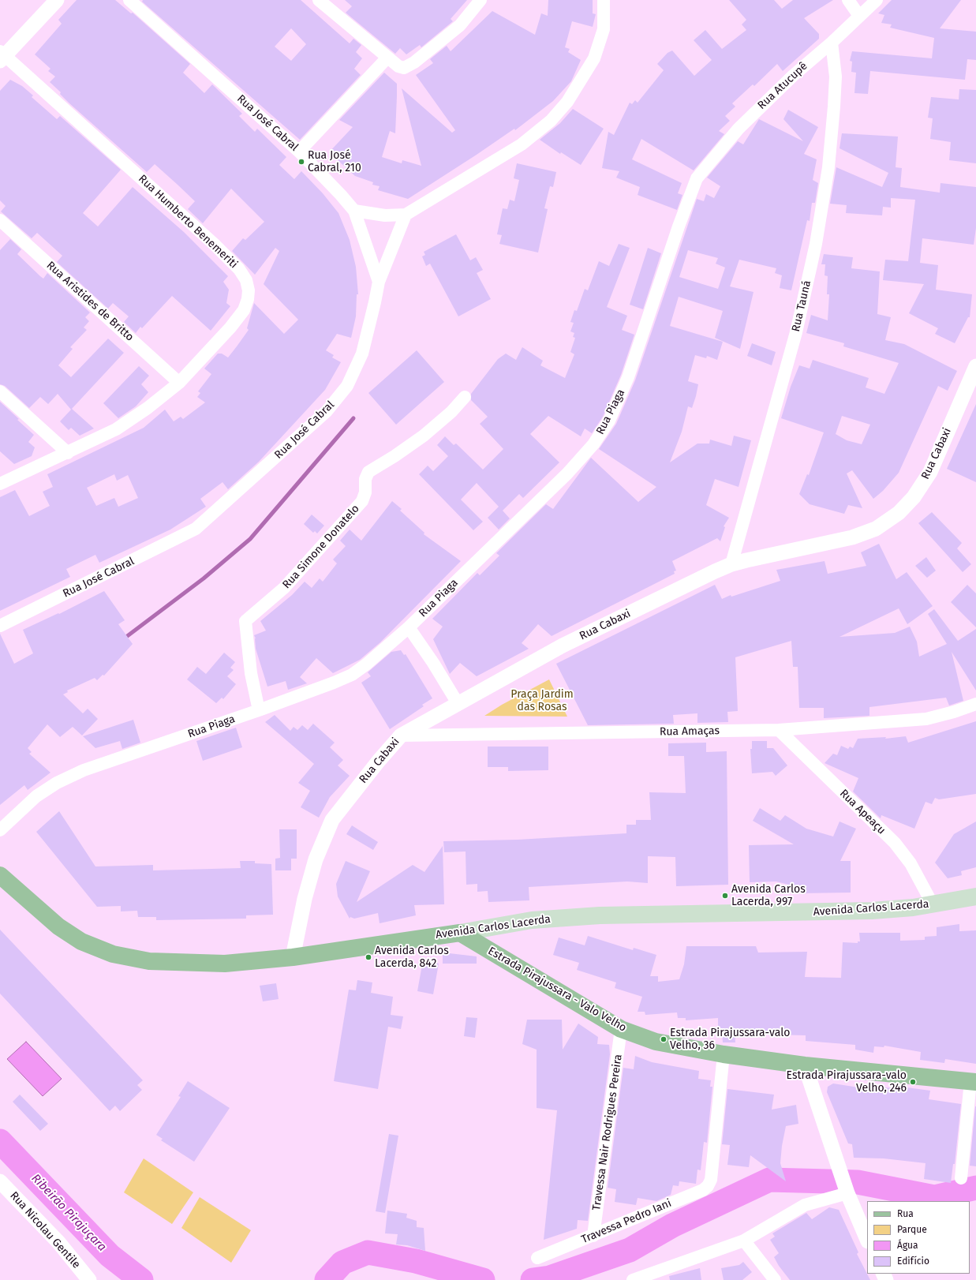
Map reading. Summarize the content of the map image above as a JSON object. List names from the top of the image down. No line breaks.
{"streets":{"main road":["Avenida Carlos Lacerda","Estrada Pirajussara - Valo Velho"],"street":["Rua Atucupê","Rua José Cabral","Rua Humberto Benemeriti","Rua Aristides de Britto","Rua Tauná","Rua Piaga","Rua Cabaxi","Rua Simone Donatelo","Rua Amaças","Rua Apeaçu","Travessa Nair Rodrigues Pereira","Travessa Pedro Iani","Rua Nicolau Gentile"]},"crossings":[["Rua Atucupê","Rua Tauná"],["Rua Atucupê","Rua Piaga"],["Rua Humberto Benemeriti","Rua Aristides de Britto"],["Rua Tauná","Rua Cabaxi"],["Rua Piaga","Rua Simone Donatelo"],["Rua Cabaxi","Rua Amaças"],["Rua Cabaxi","Avenida Carlos Lacerda"],["Rua Amaças","Rua Apeaçu"],["Rua Apeaçu","Avenida Carlos Lacerda"],["Avenida Carlos Lacerda","Estrada Pirajussara - Valo Velho"],["Estrada Pirajussara - Valo Velho","Travessa Nair Rodrigues Pereira"],["Estrada Pirajussara - Valo Velho","Travessa Pedro Iani"],["Travessa Nair Rodrigues Pereira","Travessa Pedro Iani"]],"water":["Ribeirão Pirajuçara"],"parks":["Praça Jardim das Rosas"],"places":["Rua José Cabral, 210","Avenida Carlos Lacerda, 997","Avenida Carlos Lacerda, 842","Estrada Pirajussara-valo Velho, 36","Estrada Pirajussara-valo Velho, 246"],"legend":["Rua","Parque","Água","Edifício"]}
